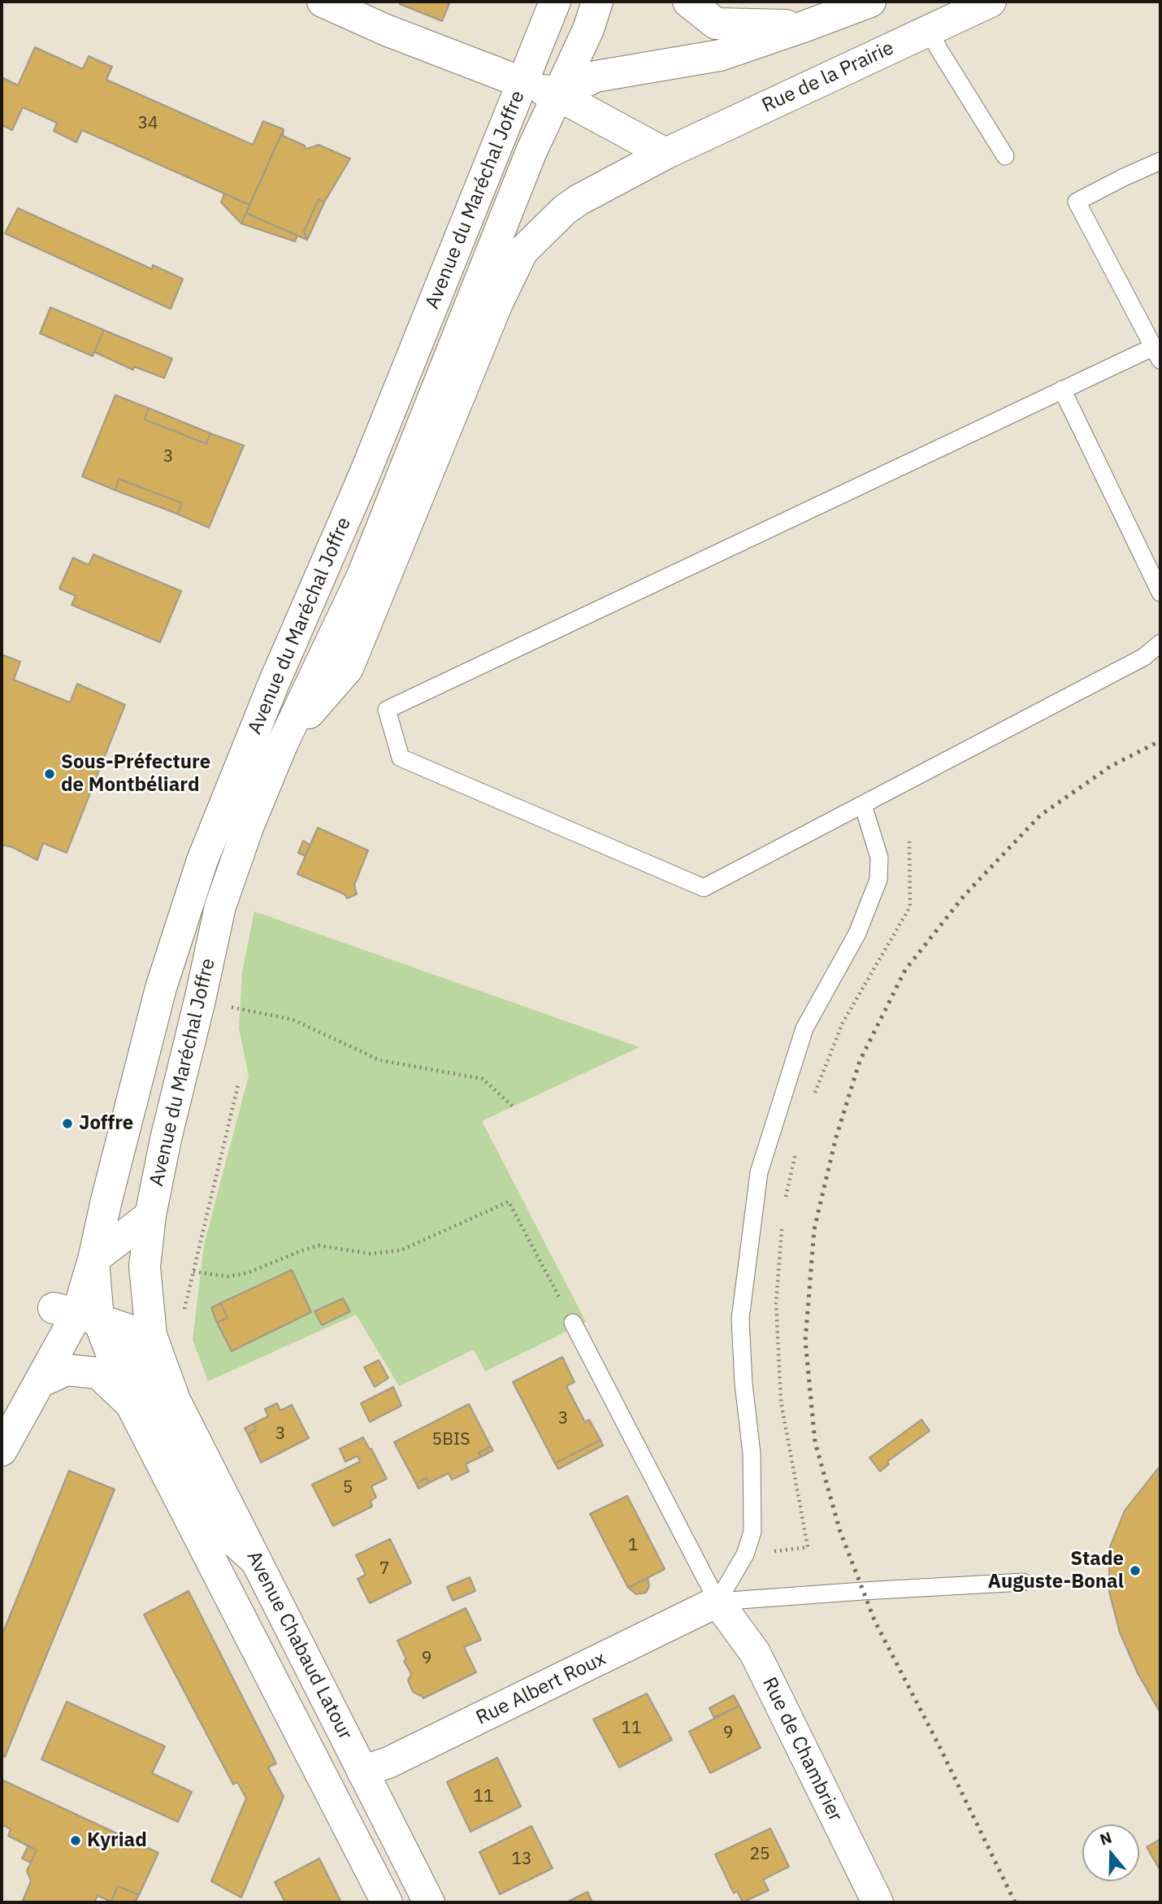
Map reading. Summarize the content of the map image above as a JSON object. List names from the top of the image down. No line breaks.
{"streets":{"main road":["Rue de la Prairie","Avenue du Maréchal Joffre","Avenue Chabaud Latour","Rue Albert Roux","Rue de Chambrier"]},"crossings":[["Rue de la Prairie","Avenue du Maréchal Joffre"],["Avenue du Maréchal Joffre","Avenue Chabaud Latour"],["Avenue Chabaud Latour","Rue Albert Roux"],["Rue Albert Roux","Rue de Chambrier"]],"places":["Sous-Préfecture de Montbéliard","Joffre","Stade Auguste-Bonal","Kyriad"],"house_numbers":["34","3","3","3","5BIS","5","1","7","9","11","9","11","25","13"],"north":"top"}
